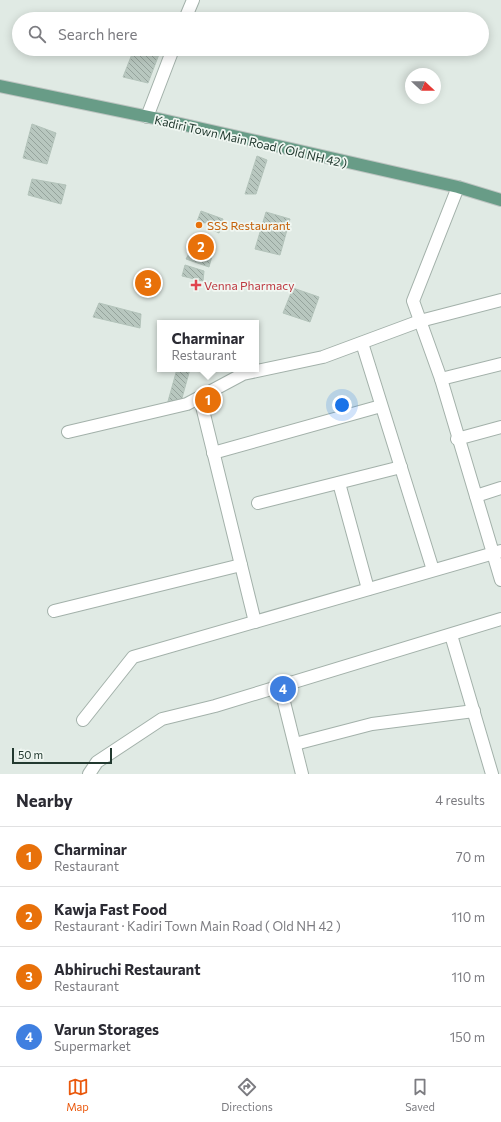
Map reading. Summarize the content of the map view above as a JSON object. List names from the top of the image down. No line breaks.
{"streets":{"main road":["Kadiri Town Main Road ( Old NH 42 )"]},"places":{"other":["SSS Restaurant"],"health":["Venna Pharmacy"]},"scale_bar":"50 m","north":"right","page":{"search":"Search here","pins":["2","3","1","4"],"popup":["Charminar","Restaurant"],"scale":"50 m","heading":["Nearby","4 results"],"list":[{"mark":"1","name":"Charminar","note":"Restaurant","value":"70 m"},{"mark":"2","name":"Kawja Fast Food","note":"Restaurant · Kadiri Town Main Road ( Old NH 42 )","value":"110 m"},{"mark":"3","name":"Abhiruchi Restaurant","note":"Restaurant","value":"110 m"},{"mark":"4","name":"Varun Storages","note":"Supermarket","value":"150 m"}],"nav":["Map","Directions","Saved"]}}
